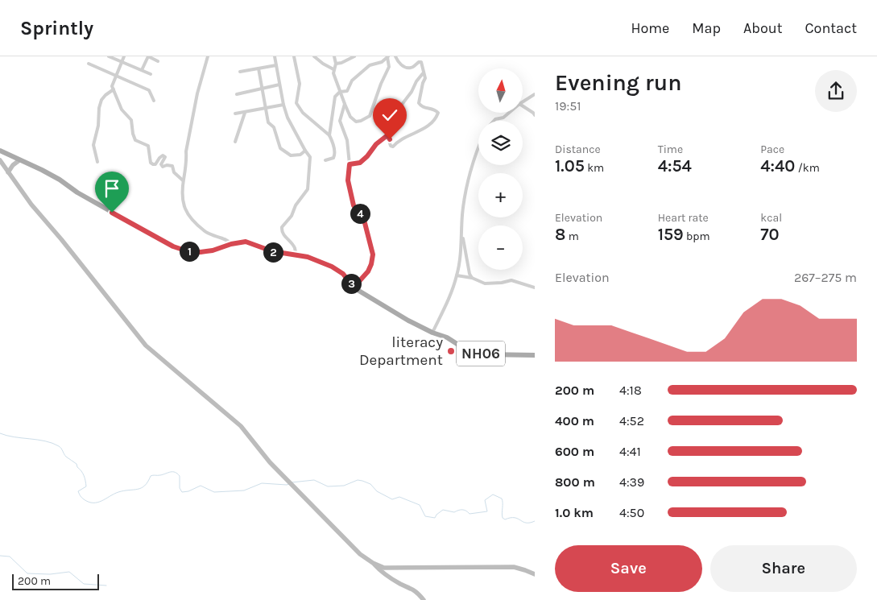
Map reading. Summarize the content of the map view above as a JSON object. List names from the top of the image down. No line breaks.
{"streets":{"main road":["NH06"]},"places":["literacy Department"],"scale_bar":"200 m","north":"top","page":{"header":"Sprintly","nav":["Home","Map","About","Contact"],"heading":["Evening run","19:51"],"map_buttons":["+","−"],"stats":[["Distance","1.05 km"],["Time","4:54"],["Pace","4:40 /km"],["Elevation","8 m"],["Heart rate","159 bpm"],["kcal","70"]],"pins":["4","1","2","3"],"chart":["Elevation","267–275 m"],"list":[{"name":"200 m","note":"4:18"},{"name":"400 m","note":"4:52"},{"name":"600 m","note":"4:41"},{"name":"800 m","note":"4:39"},{"name":"1.0 km","note":"4:50"}],"buttons":["Save","Share"],"scale":"200 m"}}
